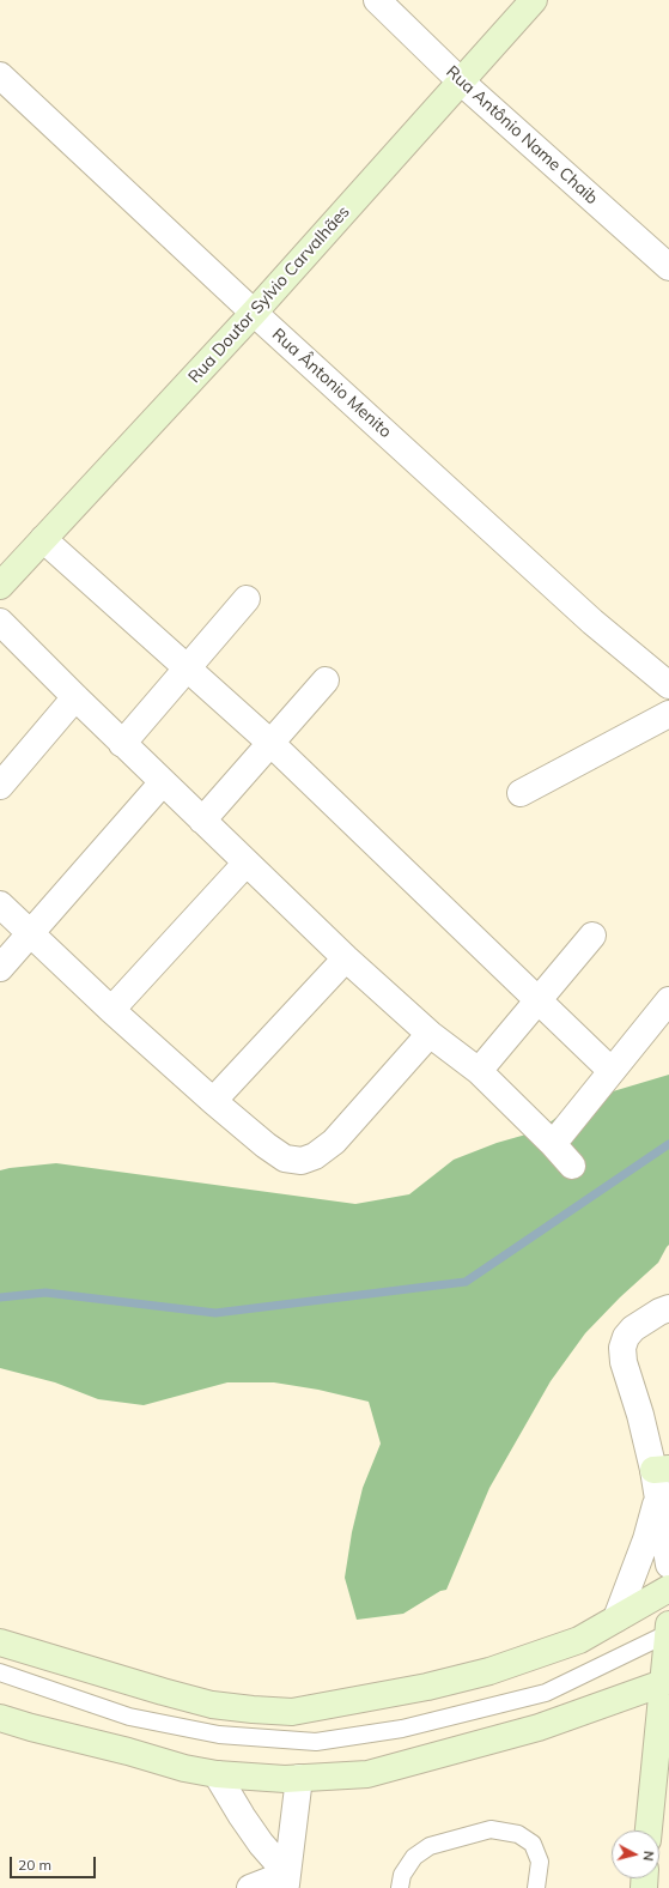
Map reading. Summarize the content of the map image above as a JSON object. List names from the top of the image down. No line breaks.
{"streets":{"street":["Rua Antônio Name Chaib","Rua Doutor Sylvio Carvalhães","Rua Ântonio Menito"]},"crossings":[["Rua Antônio Name Chaib","Rua Doutor Sylvio Carvalhães"],["Rua Doutor Sylvio Carvalhães","Rua Ântonio Menito"]],"scale_bar":"20 m","north":"right"}
